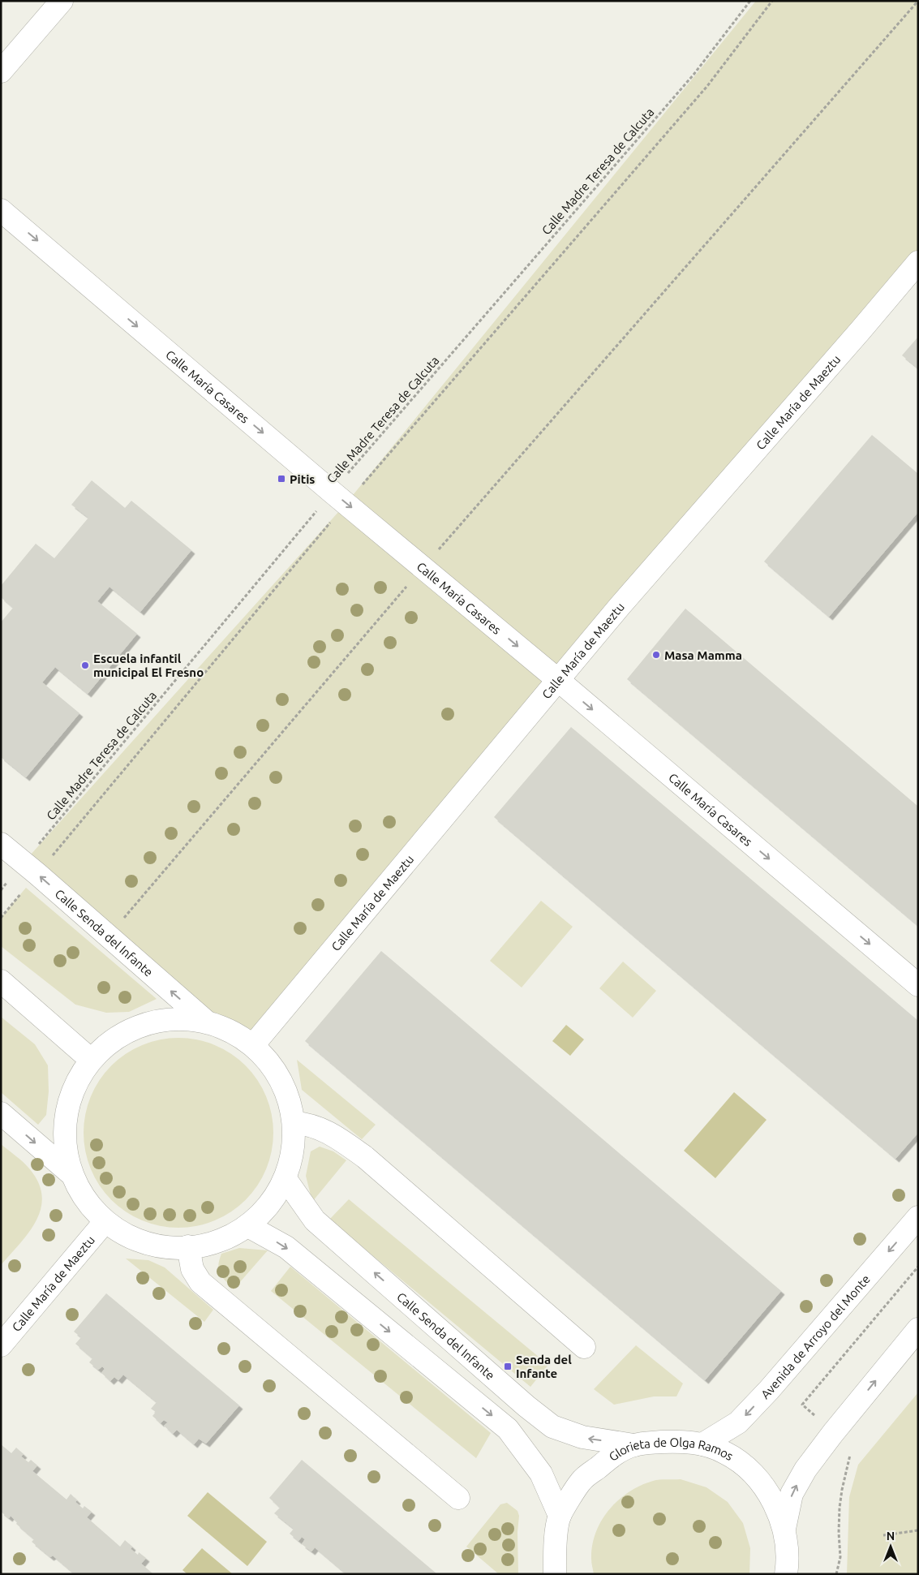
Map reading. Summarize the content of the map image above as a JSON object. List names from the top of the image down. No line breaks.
{"streets":{"street":["Calle María Casares","Calle María de Maeztu","Calle Senda del Infante","Avenida de Arroyo del Monte","Glorieta de Olga Ramos"],"path":["Calle Madre Teresa de Calcuta"]},"crossings":[["Calle Madre Teresa de Calcuta","Calle María Casares"],["Calle Madre Teresa de Calcuta","Calle Senda del Infante"],["Calle María Casares","Calle María de Maeztu"],["Calle Senda del Infante","Glorieta de Olga Ramos"],["Avenida de Arroyo del Monte","Glorieta de Olga Ramos"]],"one_way":["Calle María Casares"],"places":{"transit":["Pitis","Senda del Infante"],"other":["Masa Mamma","Escuela infantil municipal El Fresno"]},"north":"top"}
